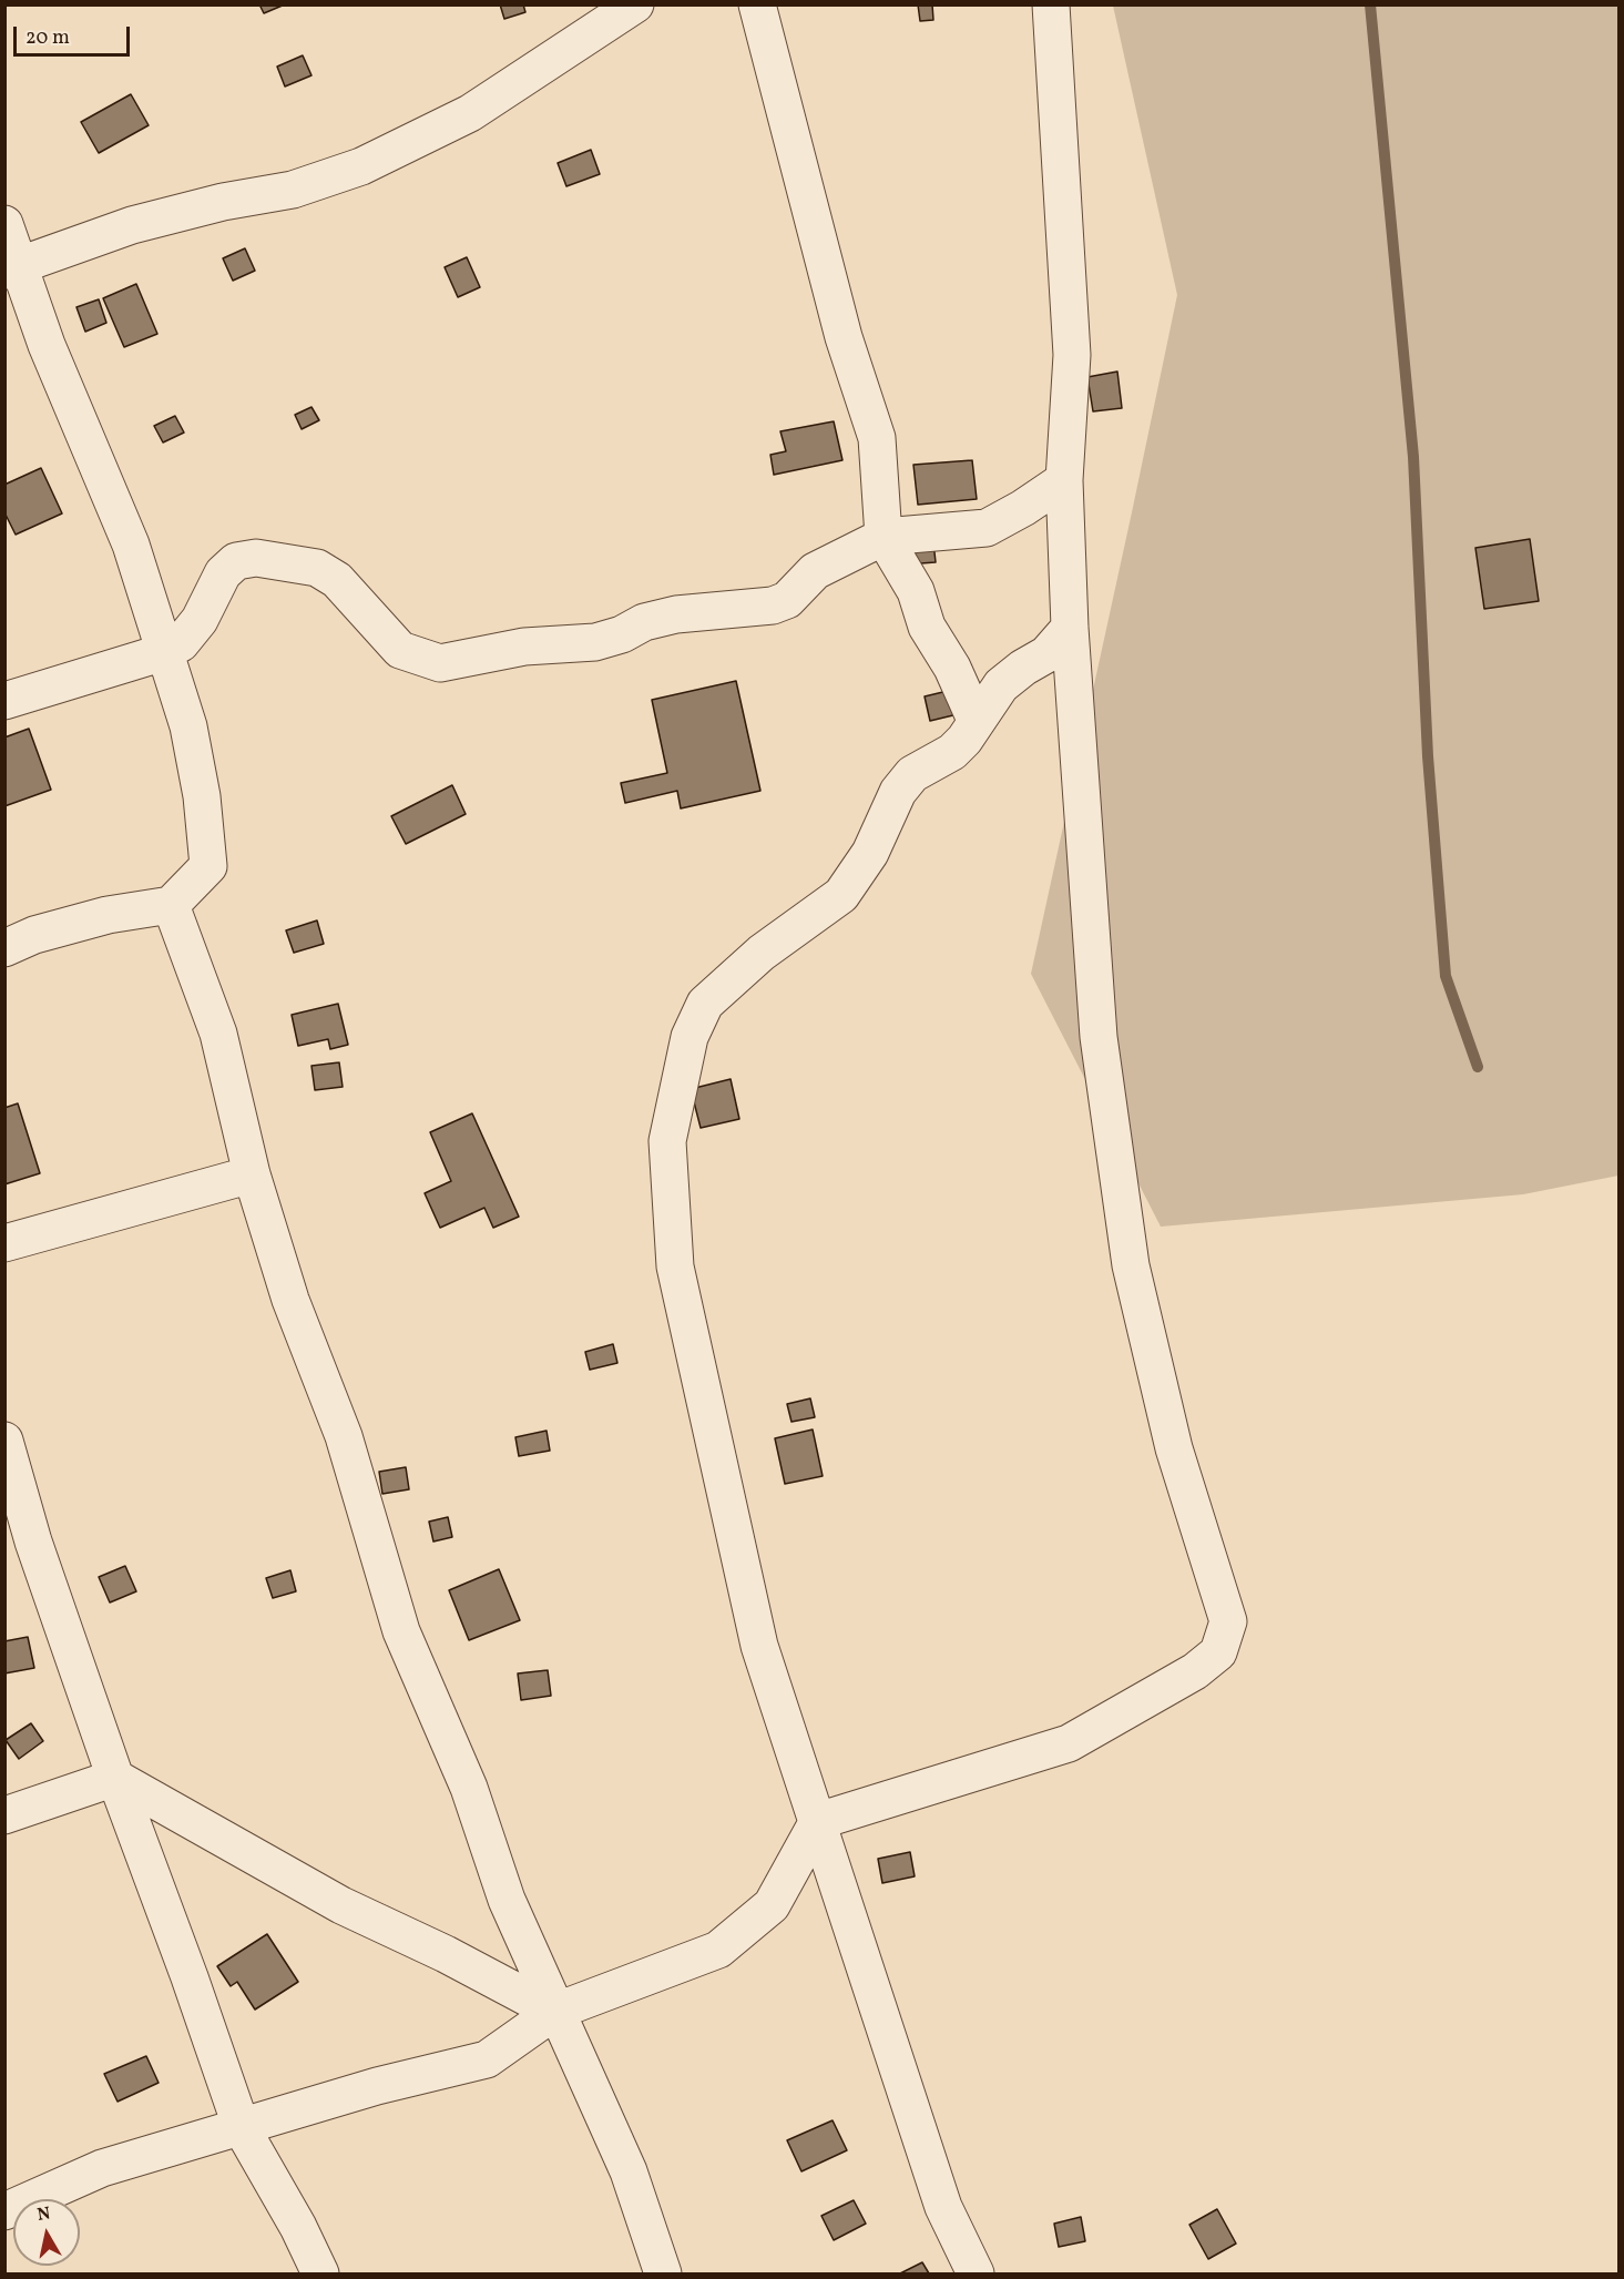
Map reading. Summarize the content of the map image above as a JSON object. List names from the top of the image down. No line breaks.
{"scale_bar":"20 m","north":"top"}
